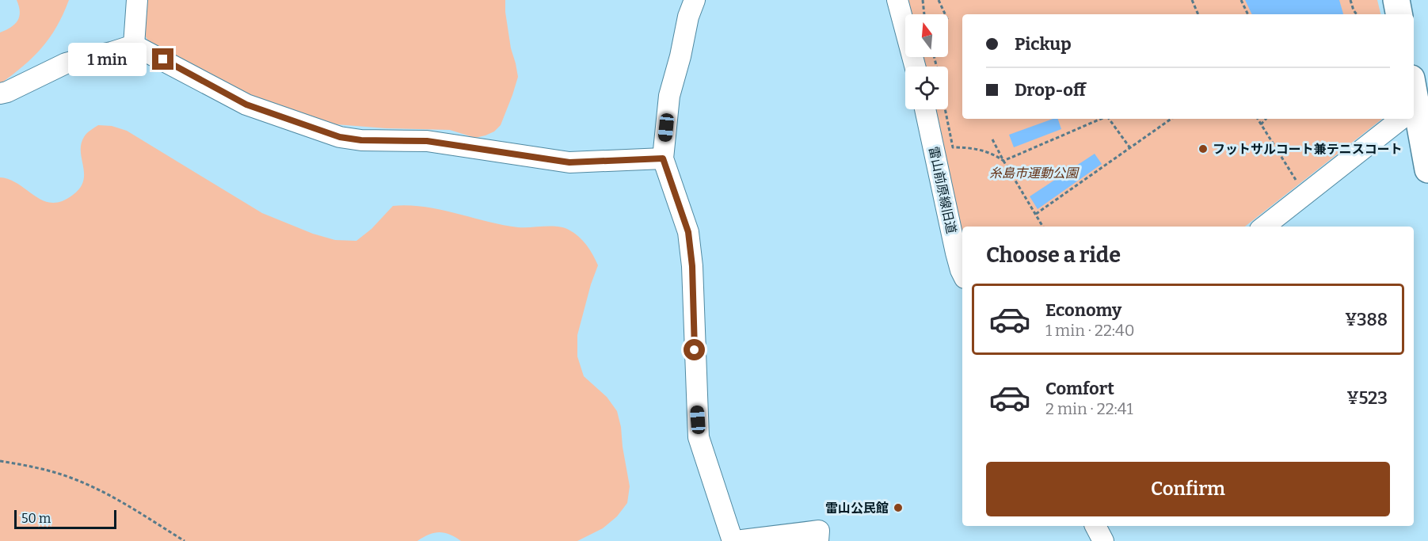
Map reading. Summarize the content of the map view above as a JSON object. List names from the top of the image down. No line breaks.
{"streets":{"street":["雷山前原線旧道"]},"parks":["糸島市運動公園"],"places":["フットサルコート兼テニスコート","雷山公民館"],"scale_bar":"50 m","north":"top","page":{"banner":["Pickup","Drop-off"],"bubble":"1 min","heading":"Choose a ride","list":[{"name":"Economy","note":"1 min · 22:40","value":"¥388"},{"name":"Comfort","note":"2 min · 22:41","value":"¥523"}],"buttons":"Confirm","scale":"50 m"}}
